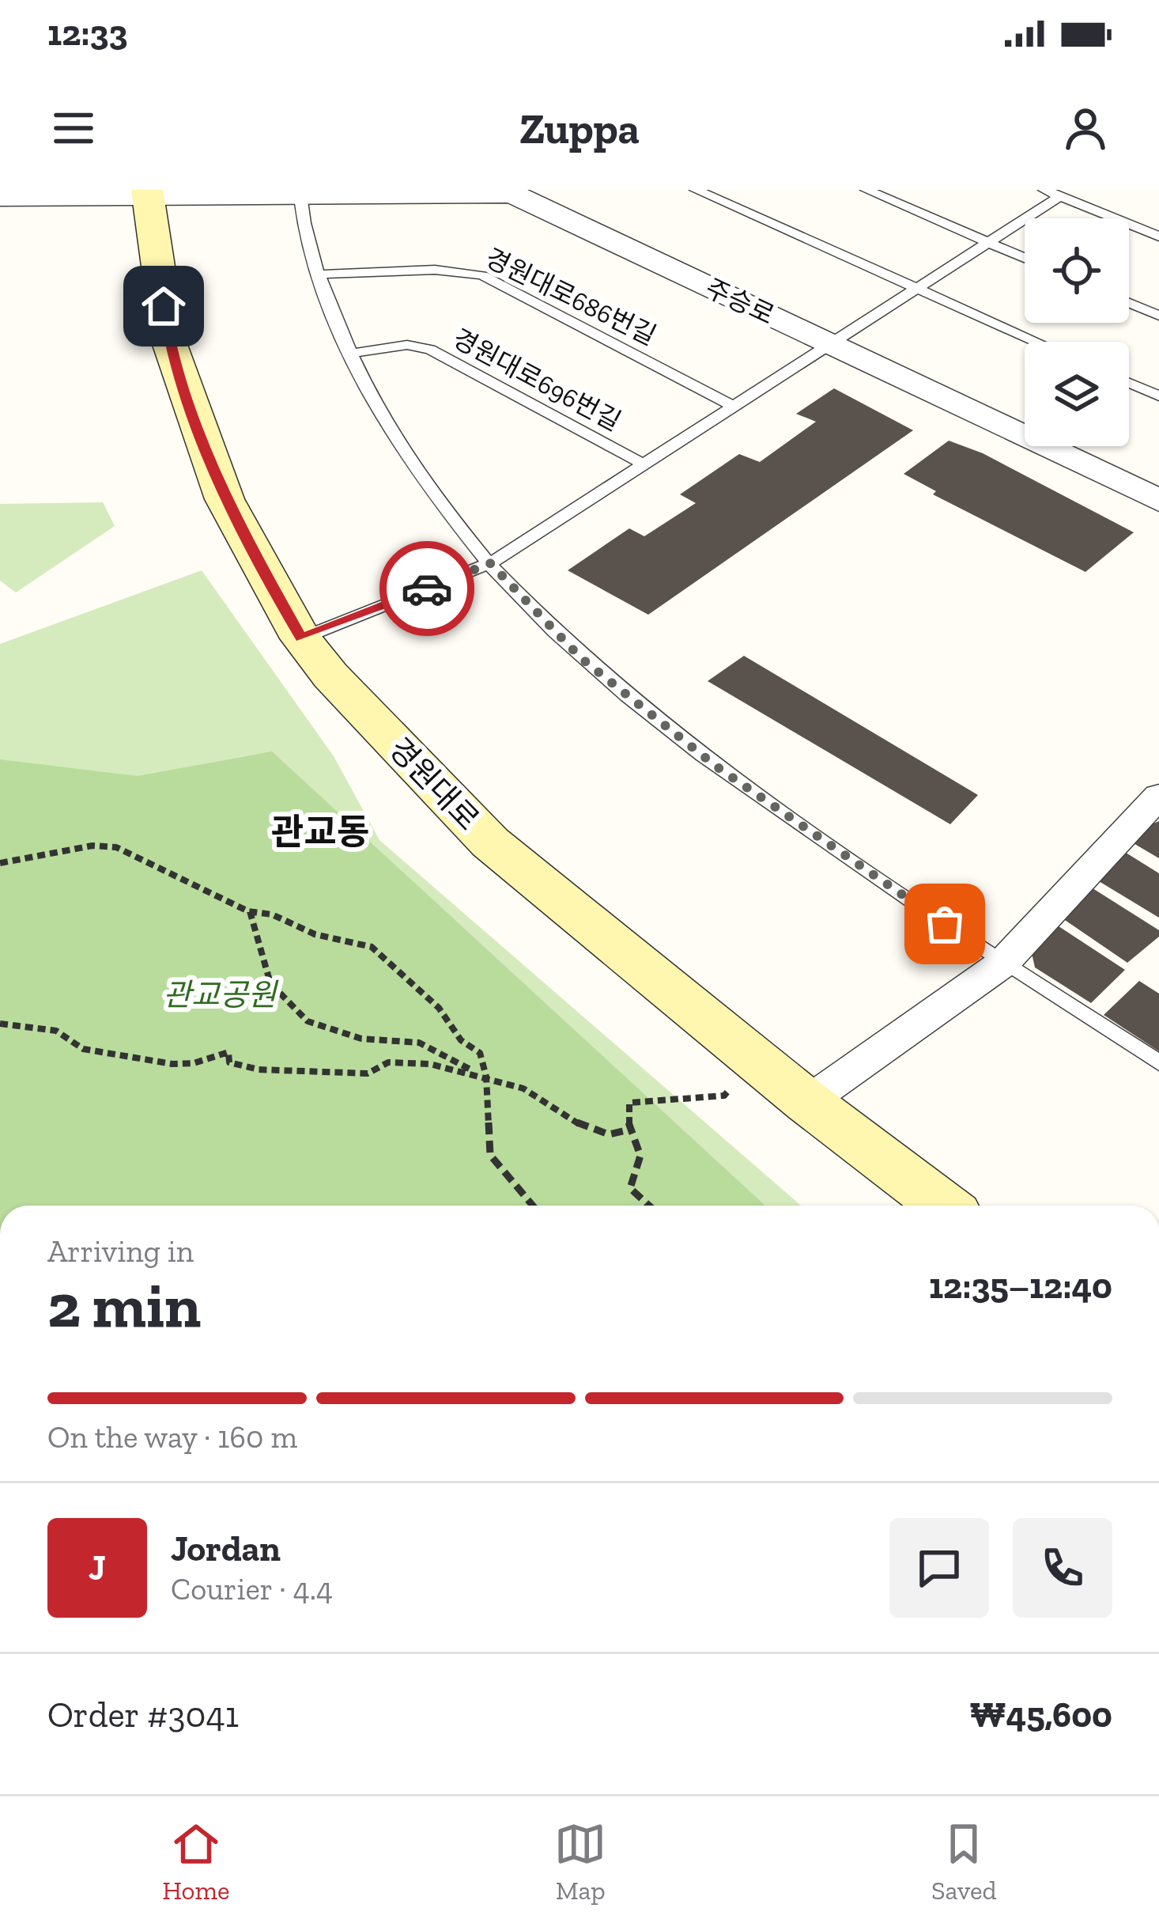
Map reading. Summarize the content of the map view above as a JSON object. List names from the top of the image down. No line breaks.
{"streets":{"main road":["경원대로"],"street":["주승로"],"lane":["경원대로686번길","경원대로696번길"]},"crossings":[["주승로","경원대로"]],"districts":["관교동"],"parks":["관교공원"],"page":{"status":"12:33","header":"Zuppa","heading":["2 min","Arriving in","12:35–12:40"],"panel":["Jordan","Courier · 4.4","Order #3041","₩45,600"],"bar":"On the way · 160 m","round":"J","tabs":["Home","Map","Saved"]}}
